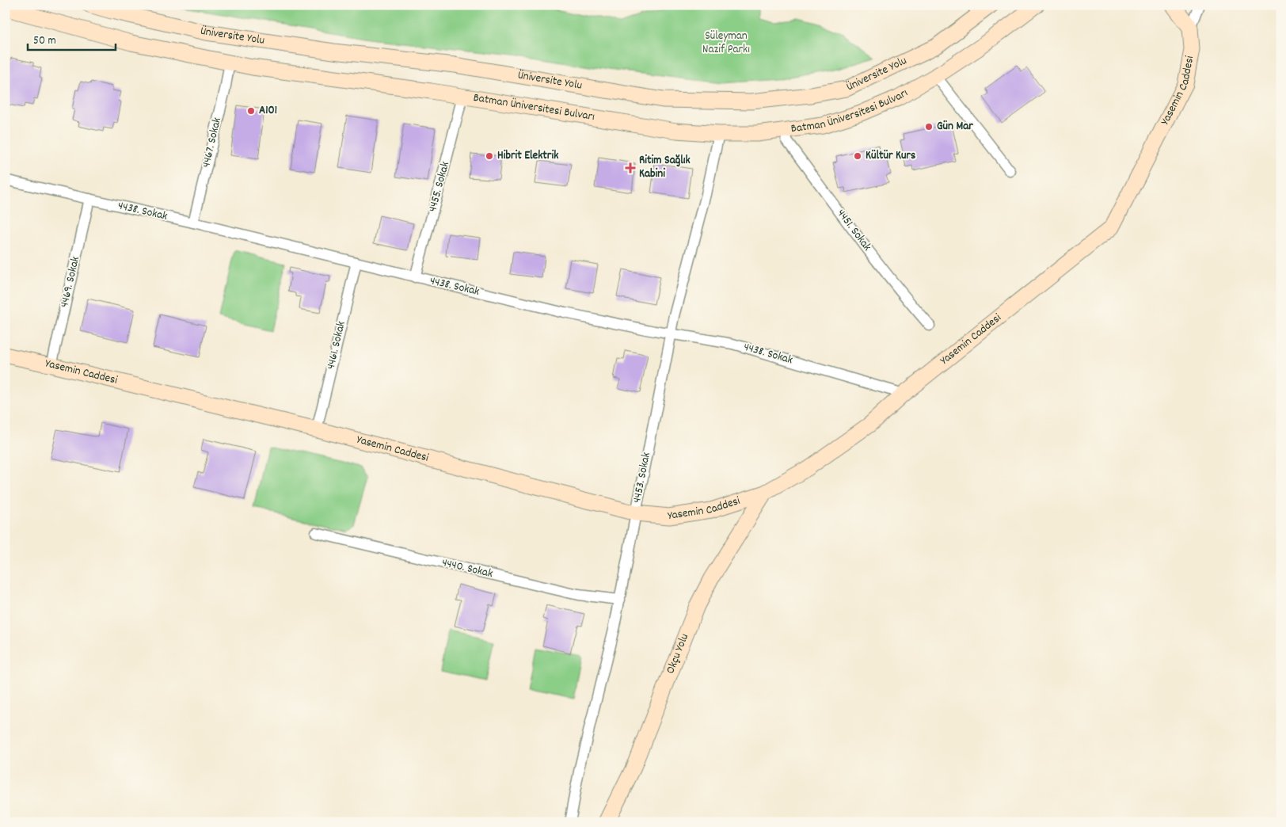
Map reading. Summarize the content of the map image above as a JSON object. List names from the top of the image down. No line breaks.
{"streets":{"main road":["Üniversite Yolu","Yasemin Caddesi","Batman Üniversitesi Bulvarı","Okçu Yolu"],"street":["4467. Sokak","4455. Sokak","4438. Sokak","4451. Sokak","4469. Sokak","4461. Sokak","4453. Sokak","4440. Sokak"]},"crossings":[["Yasemin Caddesi","4438. Sokak"],["Yasemin Caddesi","4469. Sokak"],["Yasemin Caddesi","4461. Sokak"],["Yasemin Caddesi","4453. Sokak"],["Yasemin Caddesi","Okçu Yolu"],["Batman Üniversitesi Bulvarı","4467. Sokak"],["Batman Üniversitesi Bulvarı","4455. Sokak"],["Batman Üniversitesi Bulvarı","4451. Sokak"],["Batman Üniversitesi Bulvarı","4453. Sokak"],["4467. Sokak","4438. Sokak"],["4455. Sokak","4438. Sokak"],["4438. Sokak","4469. Sokak"],["4438. Sokak","4461. Sokak"],["4438. Sokak","4453. Sokak"],["4453. Sokak","4440. Sokak"]],"parks":["Süleyman Nazif Parkı"],"places":{"other":["A101","Gün Mar","Hibrit Elektrik","Kültür Kurs"],"health":["Ritim Sağlık Kabini"]},"scale_bar":"50 m"}
